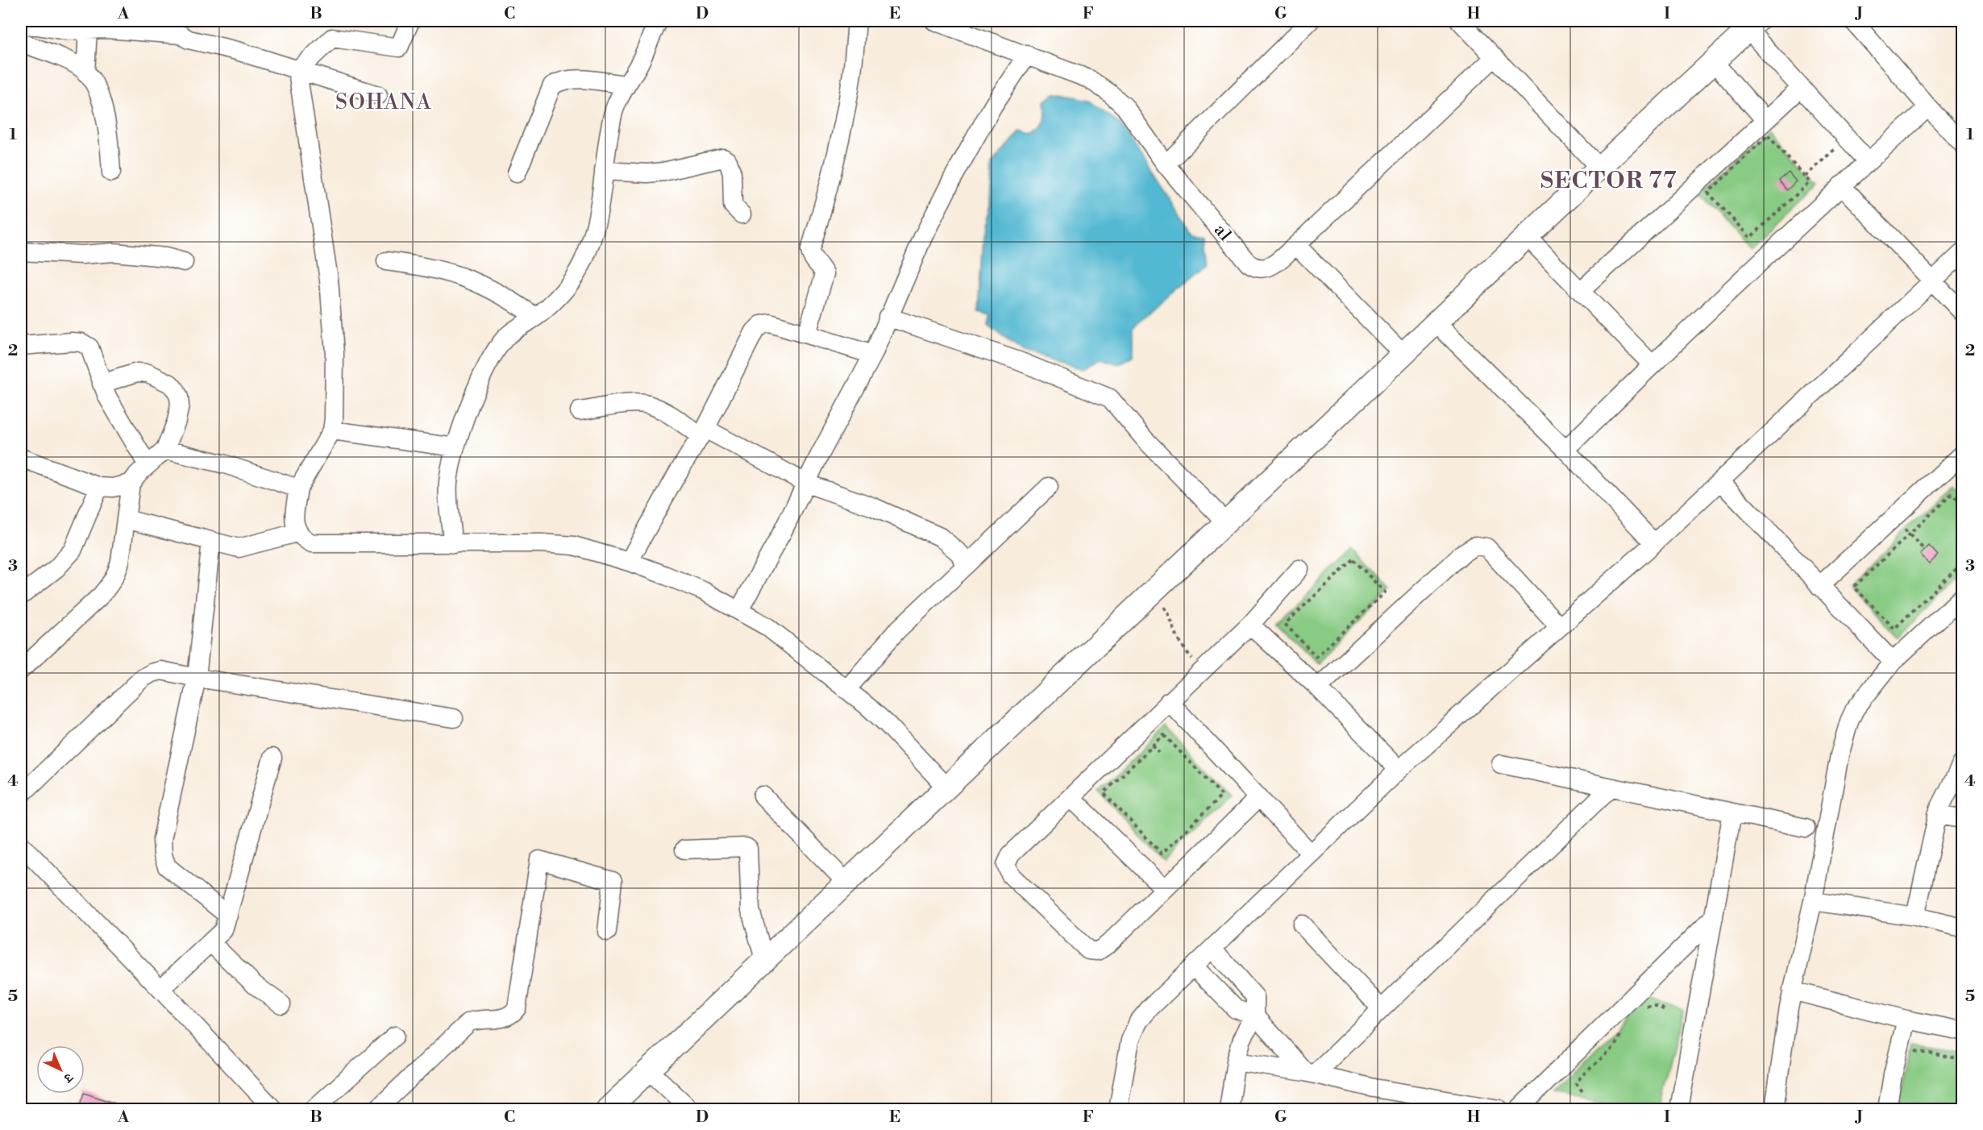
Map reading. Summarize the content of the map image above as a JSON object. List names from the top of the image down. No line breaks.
{"streets":{"street":["a1"]},"districts":["SOHANA","SECTOR 77"],"north":"bottom right","grid":{"columns":["A","B","C","D","E","F","G","H","I","J"],"rows":["1","2","3","4","5"]}}
